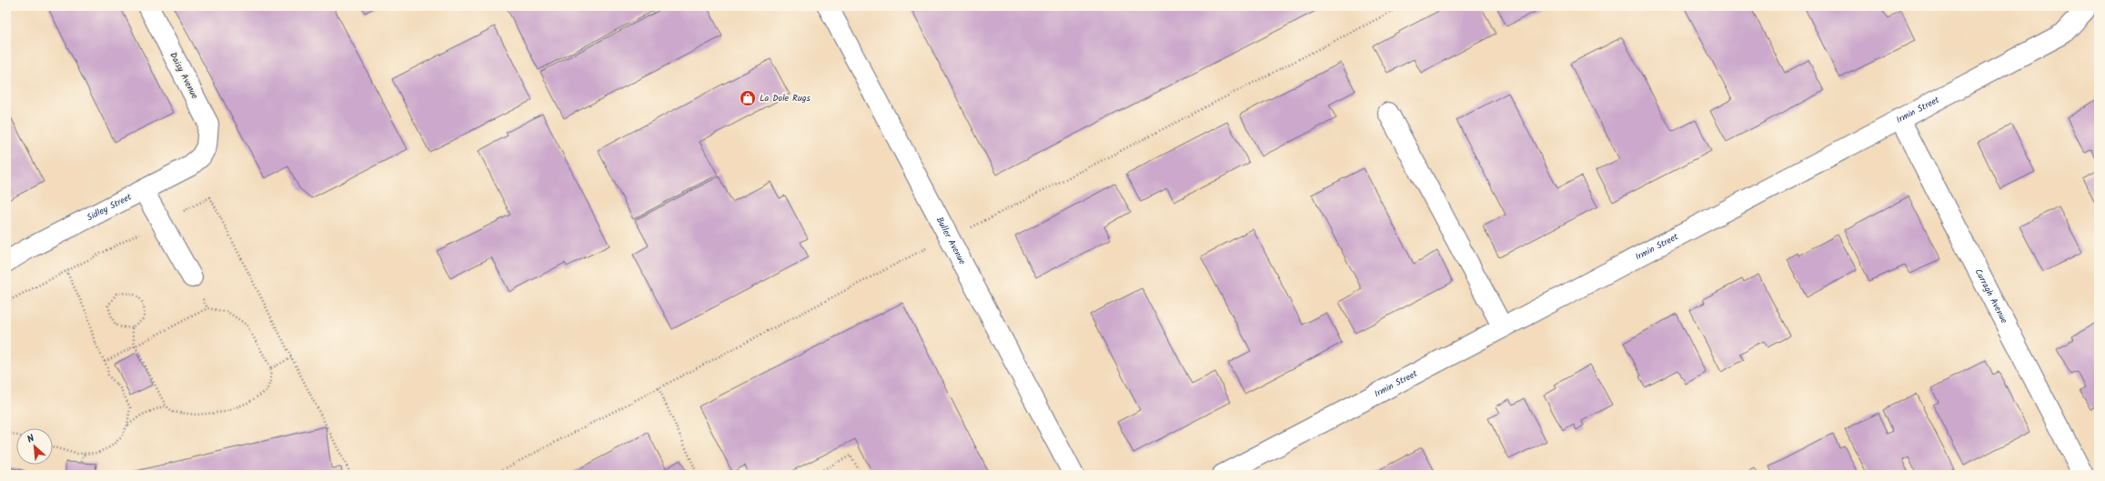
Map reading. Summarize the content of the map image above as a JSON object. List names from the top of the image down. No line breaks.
{"streets":{"street":["Daisy Avenue","Irmin Street","Sidley Street","Buller Avenue","Curragh Avenue"]},"crossings":[["Daisy Avenue","Sidley Street"],["Irmin Street","Curragh Avenue"]],"places":{"shop":["La Dole Rugs"]},"north":"top left"}
